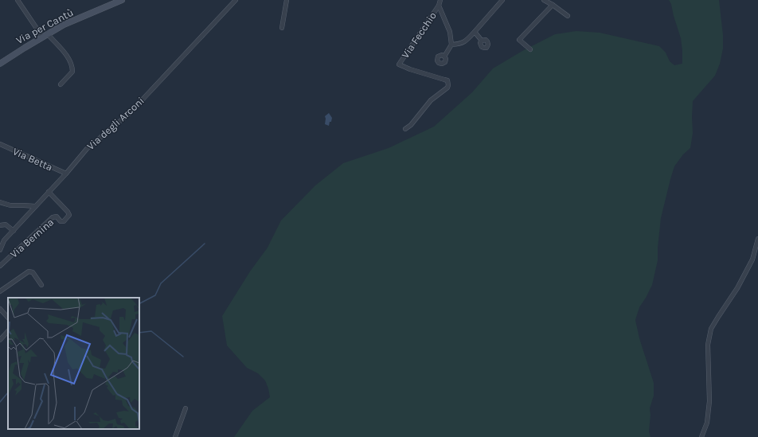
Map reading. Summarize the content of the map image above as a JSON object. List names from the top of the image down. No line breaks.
{"streets":{"street":["Via per Cantù","Via Fecchio","Via degli Arconi","Via Betta","Via Bernina"]},"crossings":[["Via degli Arconi","Via Betta"],["Via degli Arconi","Via Bernina"]]}
